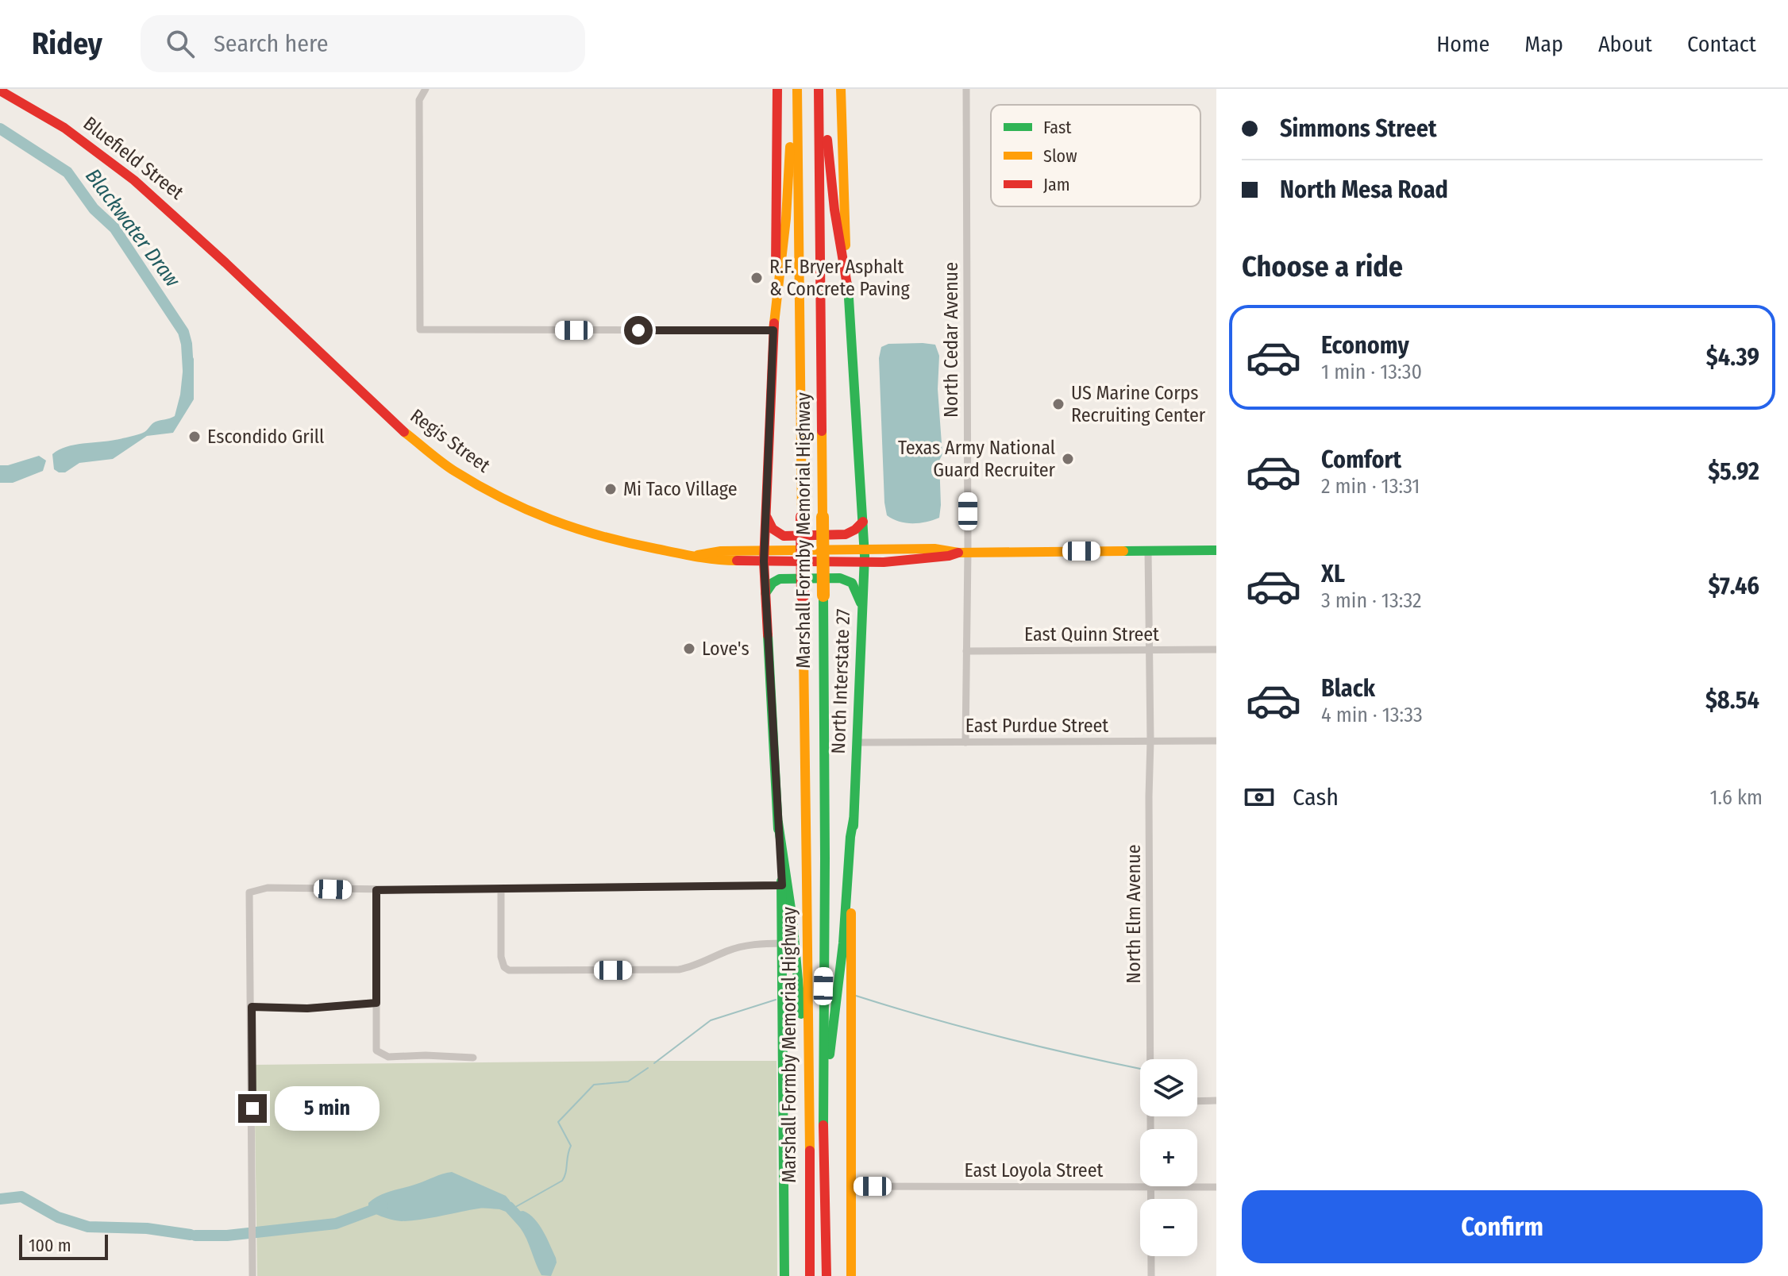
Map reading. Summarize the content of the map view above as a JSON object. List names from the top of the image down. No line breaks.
{"streets":{"main road":["Bluefield Street","Regis Street","Marshall Formby Memorial Highway","North Interstate 27"],"street":["North Cedar Avenue","East Quinn Street","East Purdue Street","North Elm Avenue","East Loyola Street"]},"crossings":[["Bluefield Street","Regis Street"],["North Cedar Avenue","Regis Street"],["North Cedar Avenue","East Quinn Street"],["North Cedar Avenue","East Purdue Street"],["Regis Street","North Interstate 27"],["Regis Street","North Elm Avenue"],["East Quinn Street","North Elm Avenue"],["North Interstate 27","East Purdue Street"],["North Interstate 27","East Loyola Street"],["East Purdue Street","North Elm Avenue"],["North Elm Avenue","East Loyola Street"]],"water":["Blackwater Draw"],"places":["R.F. Bryer Asphalt & Concrete Paving","US Marine Corps Recruiting Center","Escondido Grill","Texas Army National Guard Recruiter","Mi Taco Village","Love's"],"legend":["Fast","Slow","Jam"],"scale_bar":"100 m","page":{"header":"Ridey","search":"Search here","nav":["Home","Map","About","Contact"],"banner":["Simmons Street","North Mesa Road"],"heading":"Choose a ride","list":[{"name":"Economy","note":"1 min · 13:30","value":"$4.39"},{"name":"Comfort","note":"2 min · 13:31","value":"$5.92"},{"name":"XL","note":"3 min · 13:32","value":"$7.46"},{"name":"Black","note":"4 min · 13:33","value":"$8.54"}],"pay":["Cash","1.6 km"],"map_buttons":["+","−"],"bubble":"5 min","buttons":"Confirm","scale":"100 m"}}
